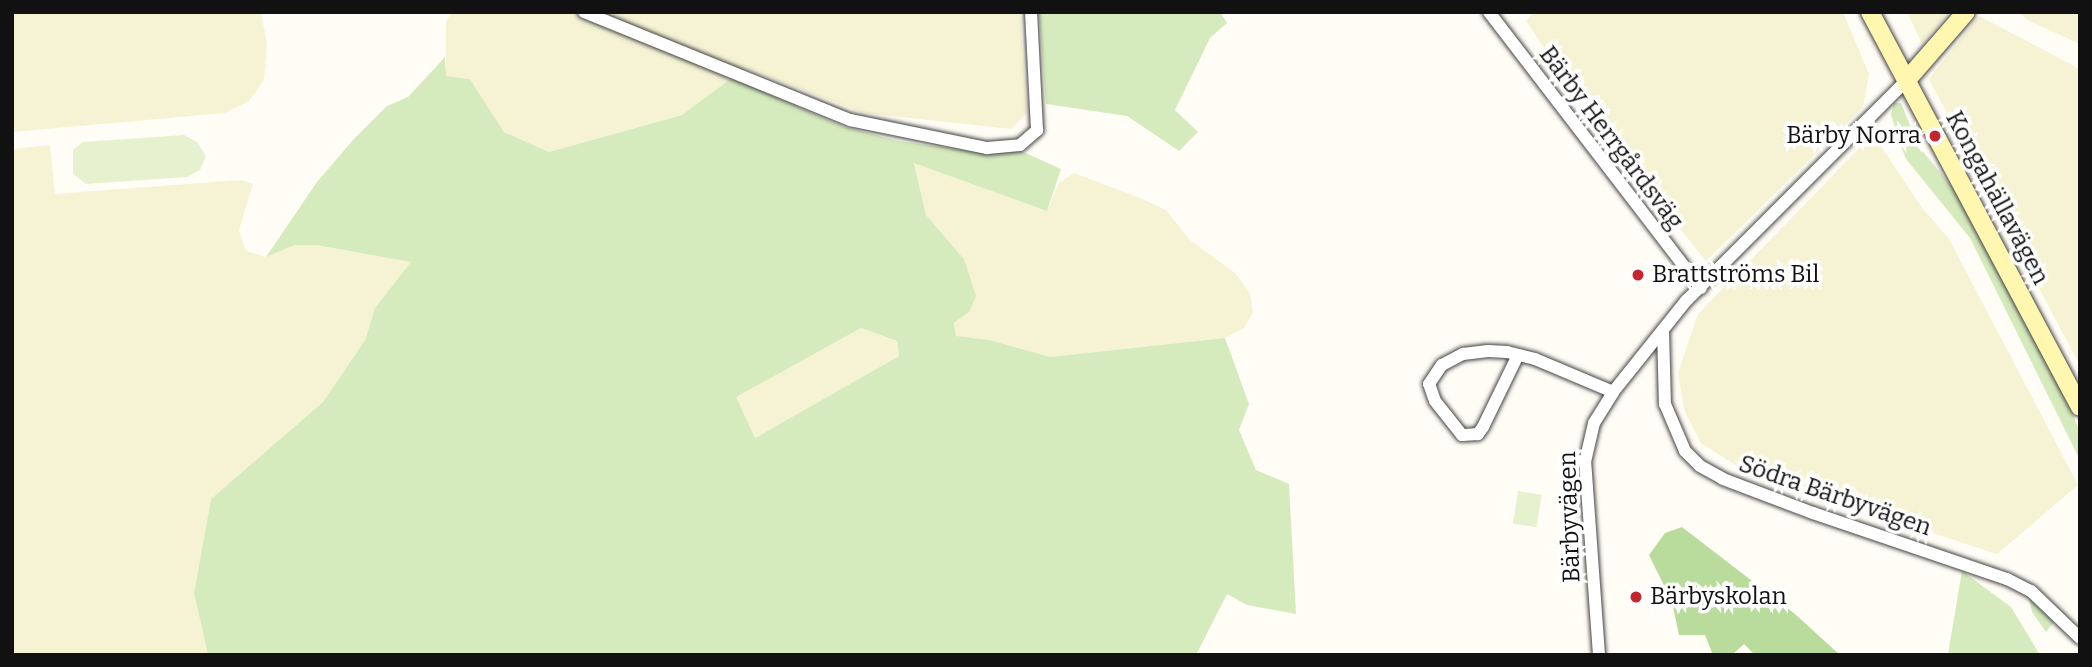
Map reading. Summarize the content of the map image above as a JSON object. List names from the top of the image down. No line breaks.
{"streets":{"main road":["Kongahällavägen"],"street":["Bärby Herrgårdsväg","Södra Bärbyvägen","Bärbyvägen"]},"crossings":[["Bärby Herrgårdsväg","Bärbyvägen"],["Kongahällavägen","Bärbyvägen"],["Södra Bärbyvägen","Bärbyvägen"]],"places":["Bärby Norra","Brattströms Bil","Bärbyskolan"]}
